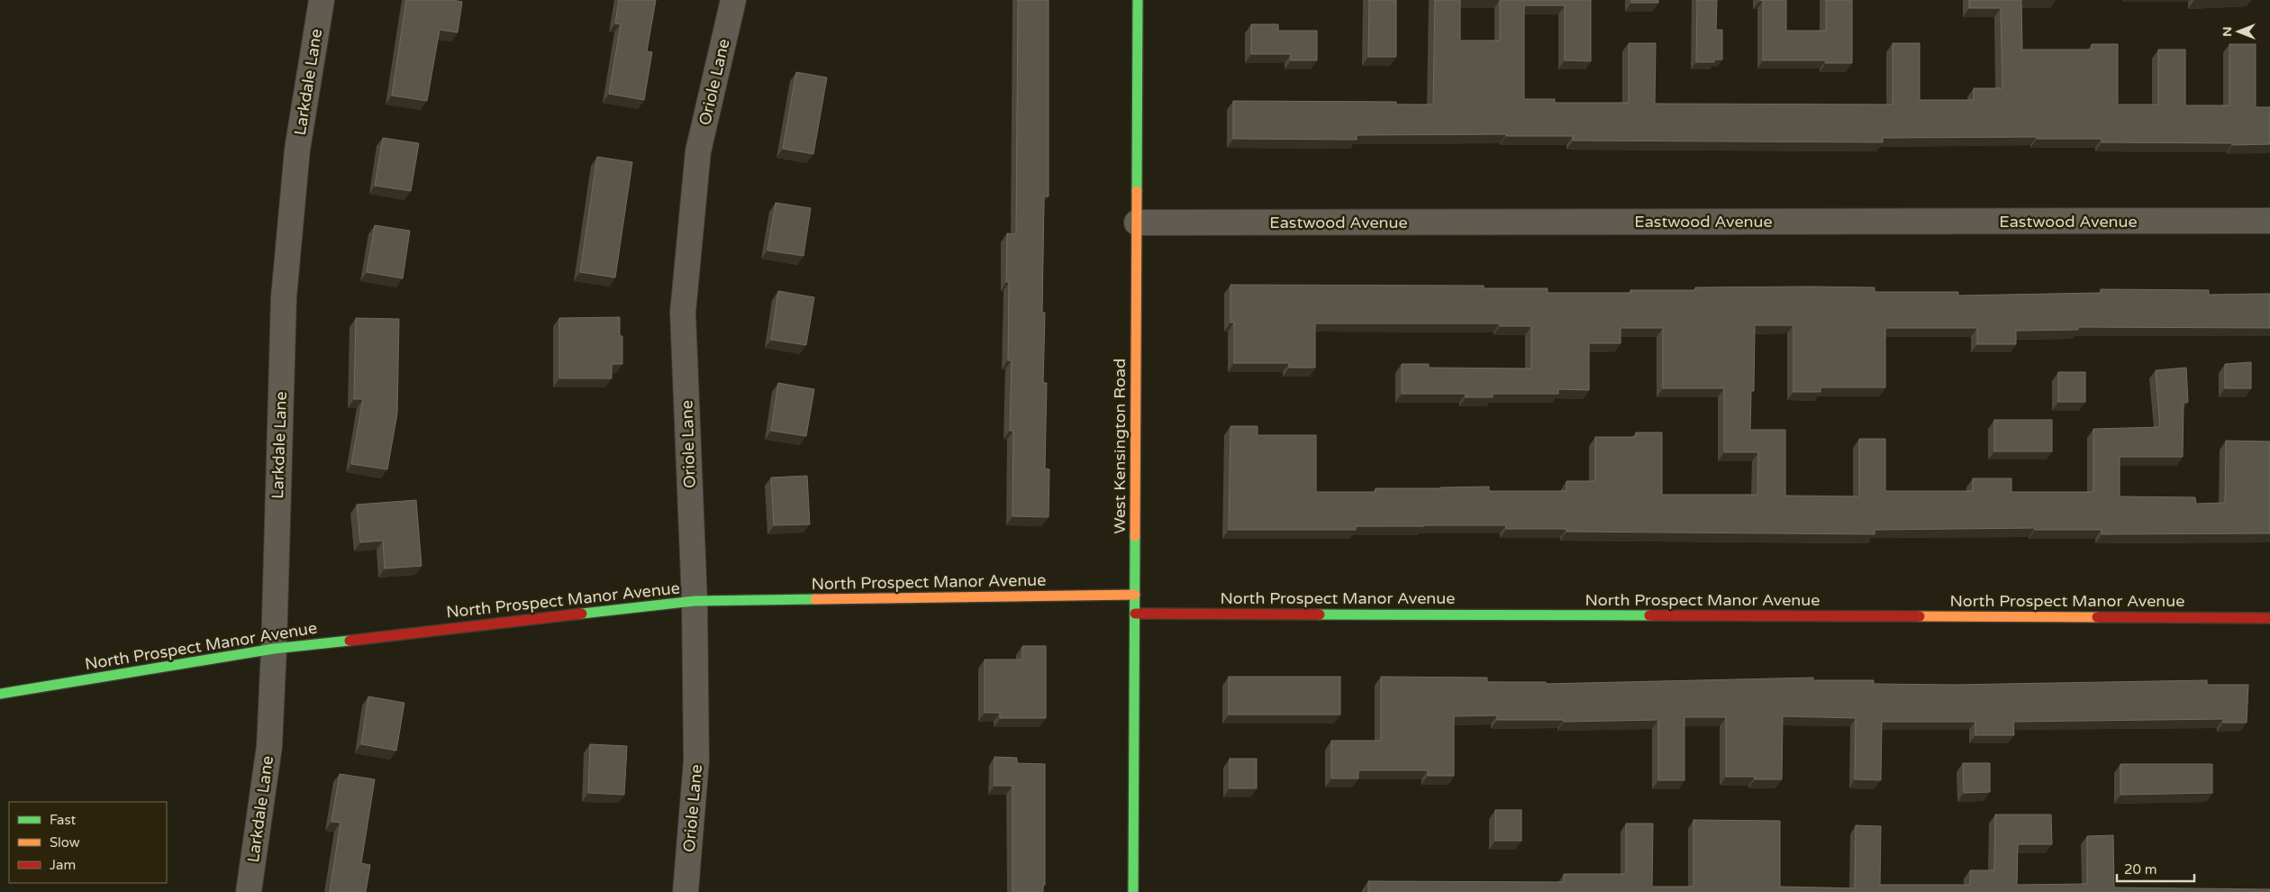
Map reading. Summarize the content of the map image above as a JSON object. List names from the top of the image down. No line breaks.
{"streets":{"street":["Larkdale Lane","Oriole Lane","Eastwood Avenue","West Kensington Road","North Prospect Manor Avenue"]},"crossings":[["Larkdale Lane","North Prospect Manor Avenue"],["Oriole Lane","North Prospect Manor Avenue"],["Eastwood Avenue","West Kensington Road"],["West Kensington Road","North Prospect Manor Avenue"]],"legend":["Fast","Slow","Jam"],"scale_bar":"20 m","north":"left"}
